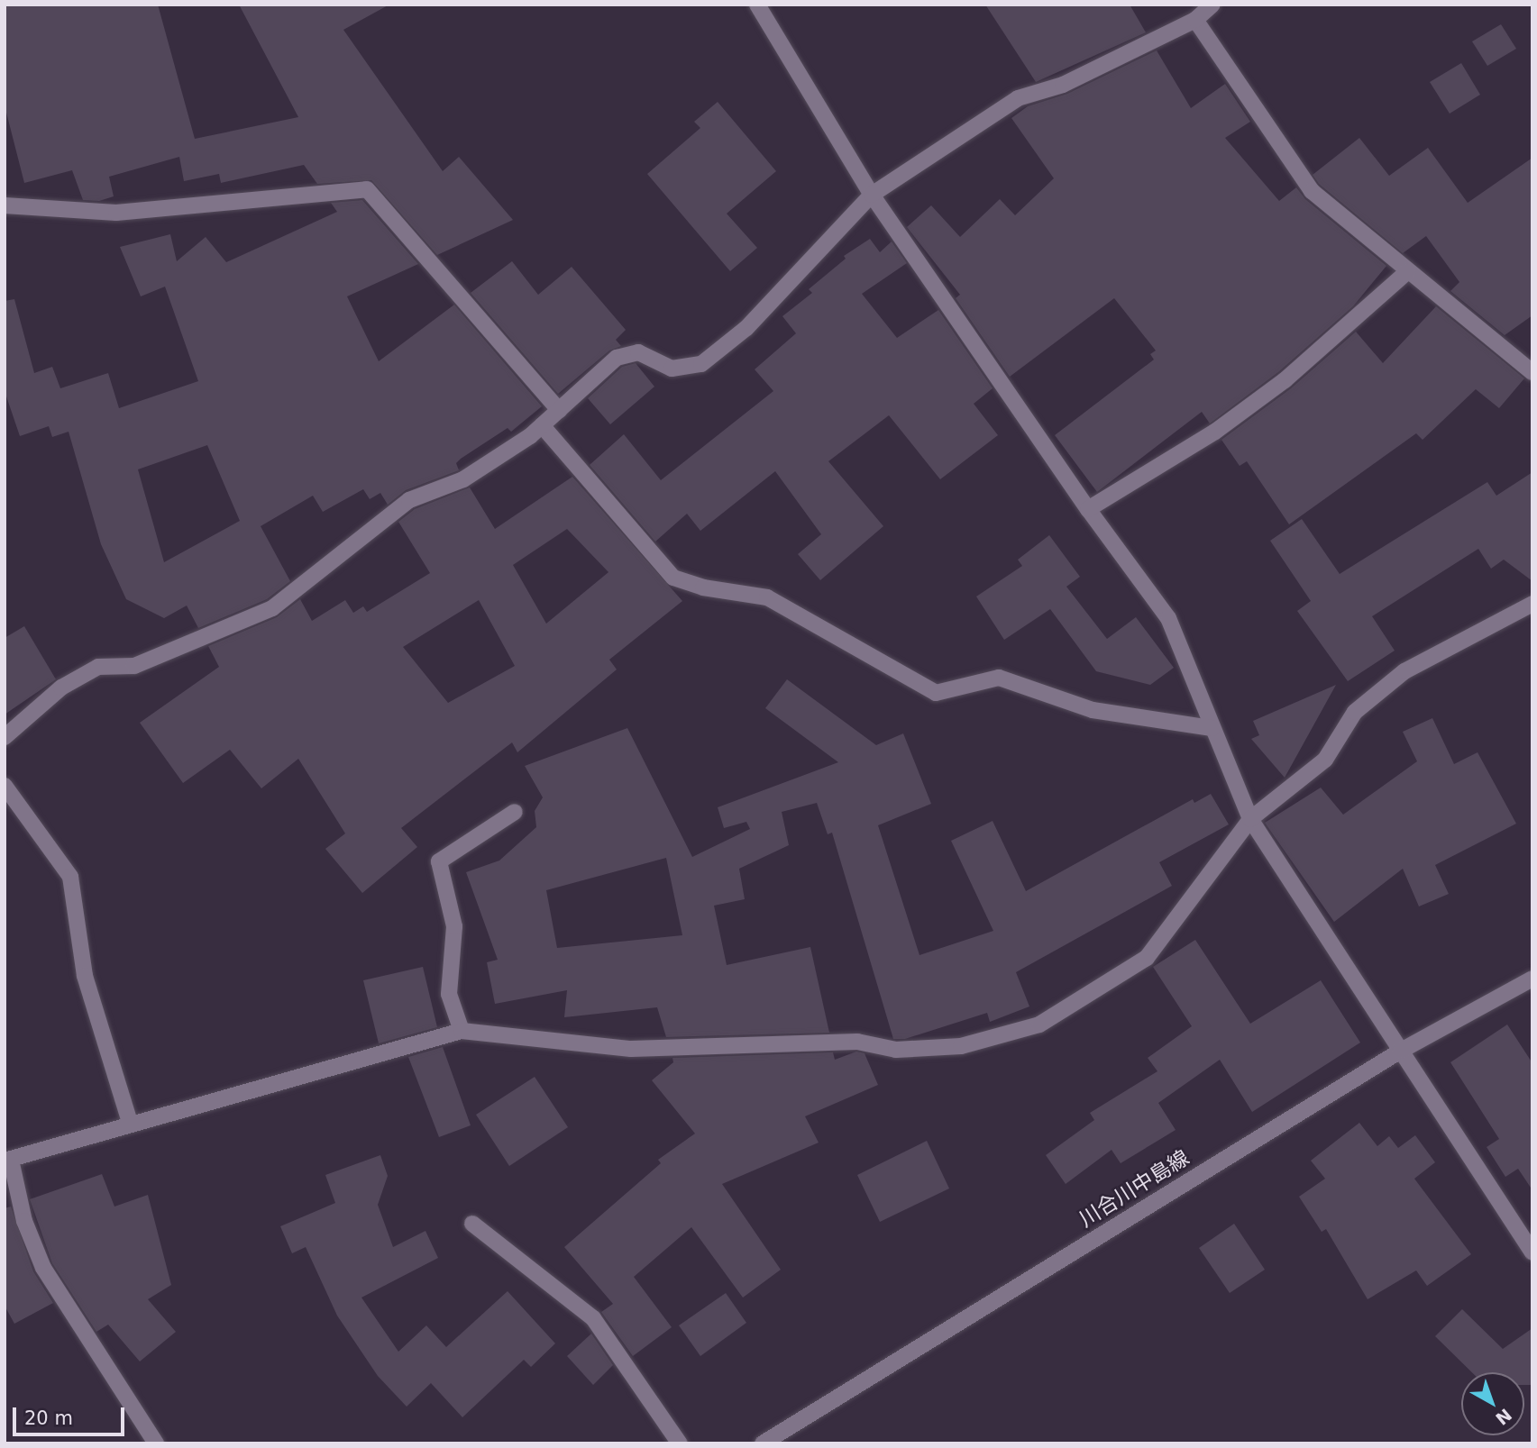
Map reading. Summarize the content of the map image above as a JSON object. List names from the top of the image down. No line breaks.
{"streets":{"street":["川合川中島線"]},"scale_bar":"20 m","north":"bottom right"}
